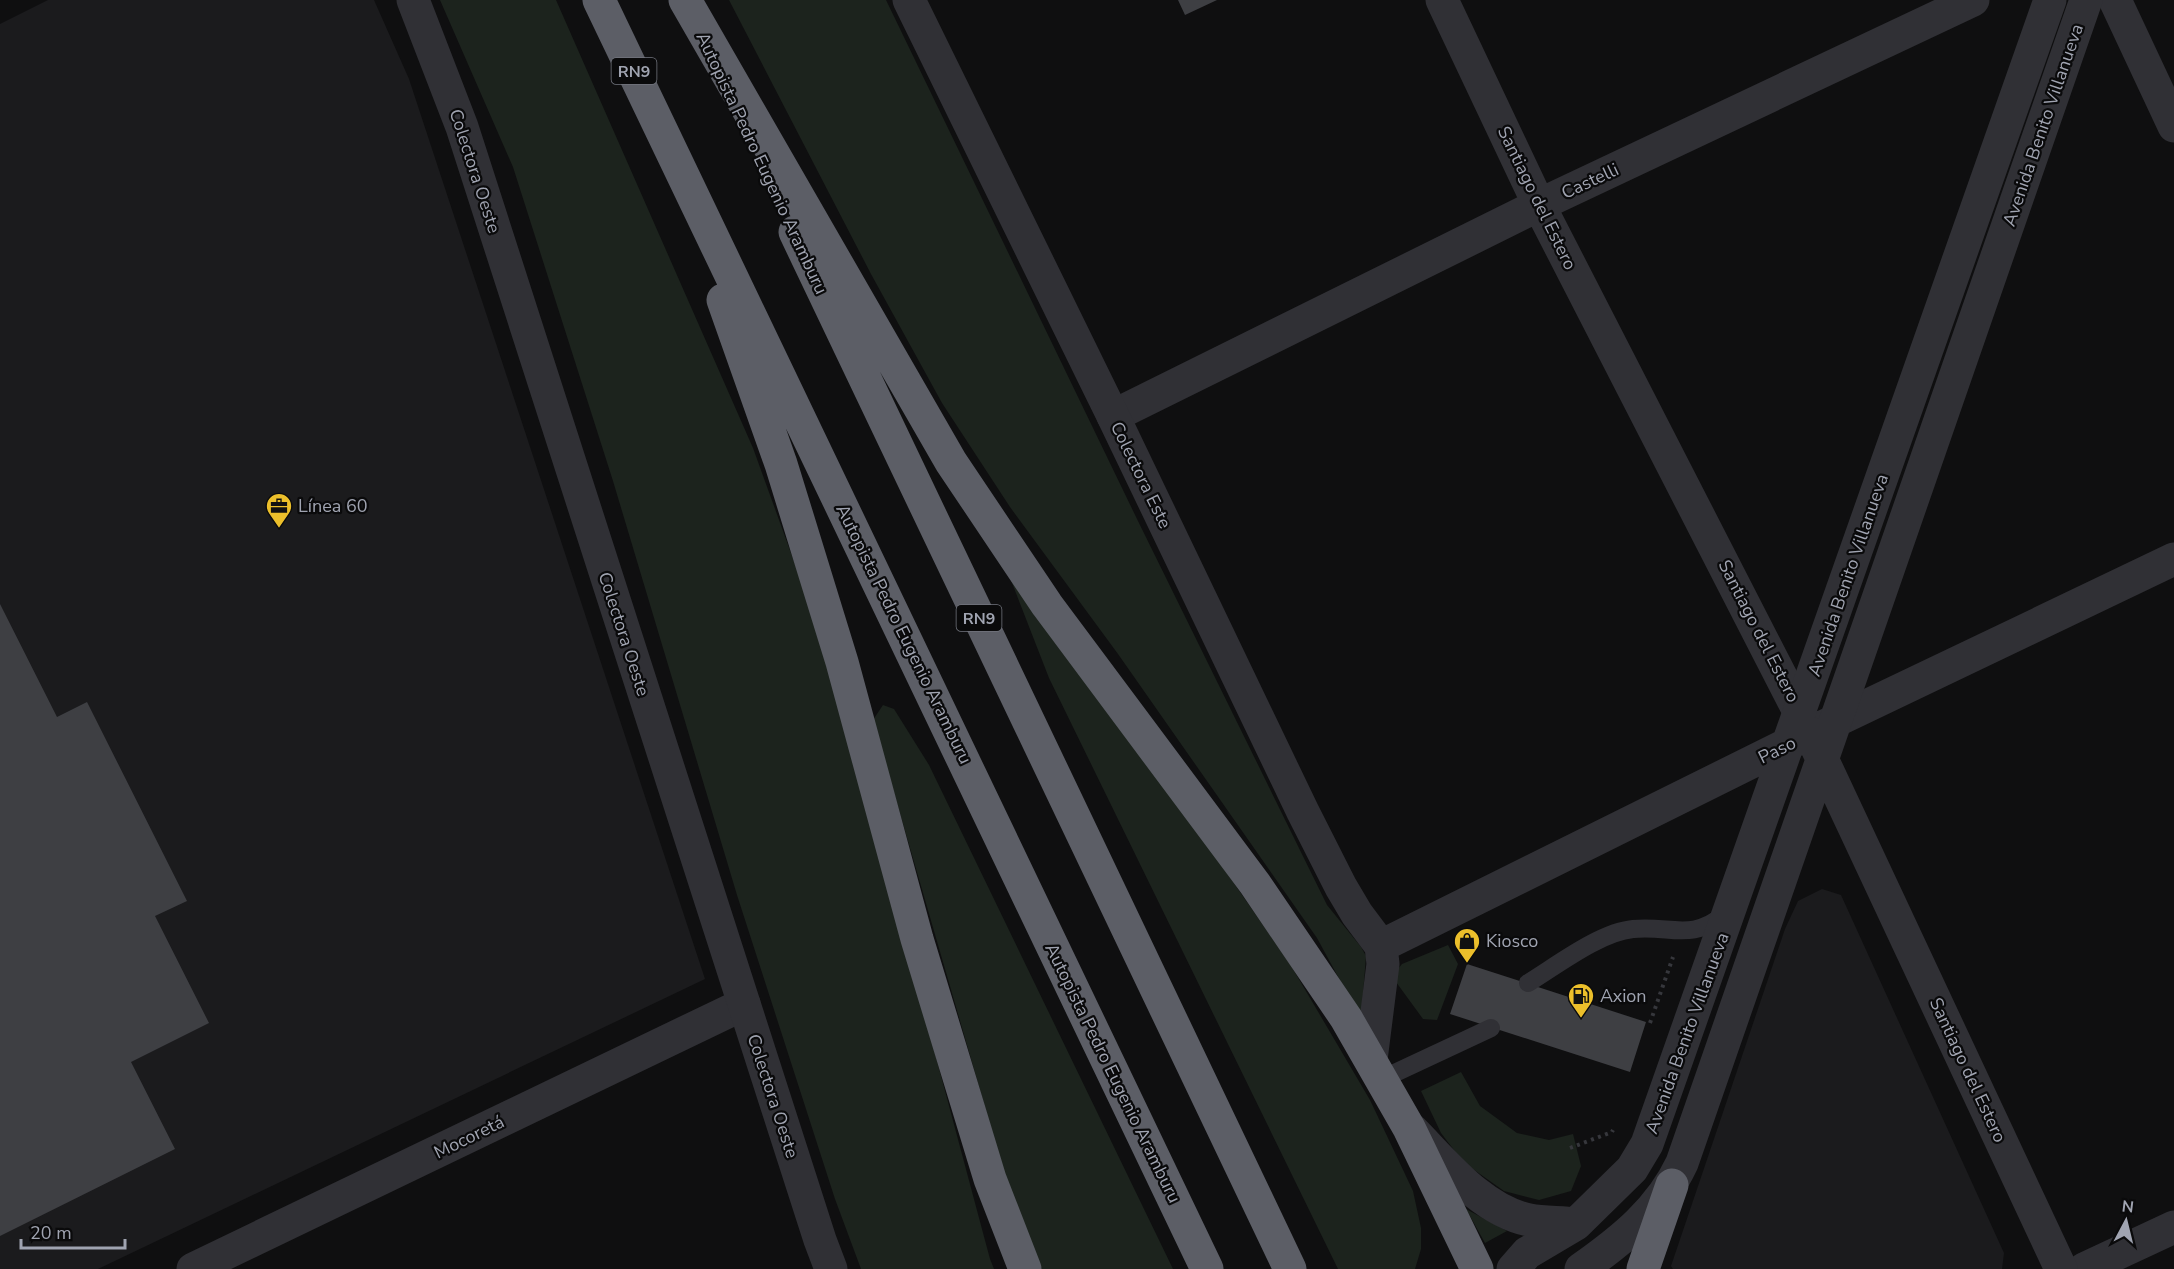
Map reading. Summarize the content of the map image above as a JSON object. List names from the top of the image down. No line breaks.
{"streets":{"highway":["RN9","Autopista Pedro Eugenio Aramburu"],"street":["Avenida Benito Villanueva","Colectora Oeste","Castelli","Santiago del Estero","Colectora Este","Paso","Mocoretá"]},"crossings":[["Avenida Benito Villanueva","Santiago del Estero"],["Avenida Benito Villanueva","Paso"],["Colectora Oeste","Mocoretá"],["Castelli","Santiago del Estero"],["Castelli","Colectora Este"],["Santiago del Estero","Paso"],["Colectora Este","Paso"]],"places":{"office":["Línea 60"],"shop":["Kiosco"],"fuel station":["Axion"]},"scale_bar":"20 m","north":"top"}
